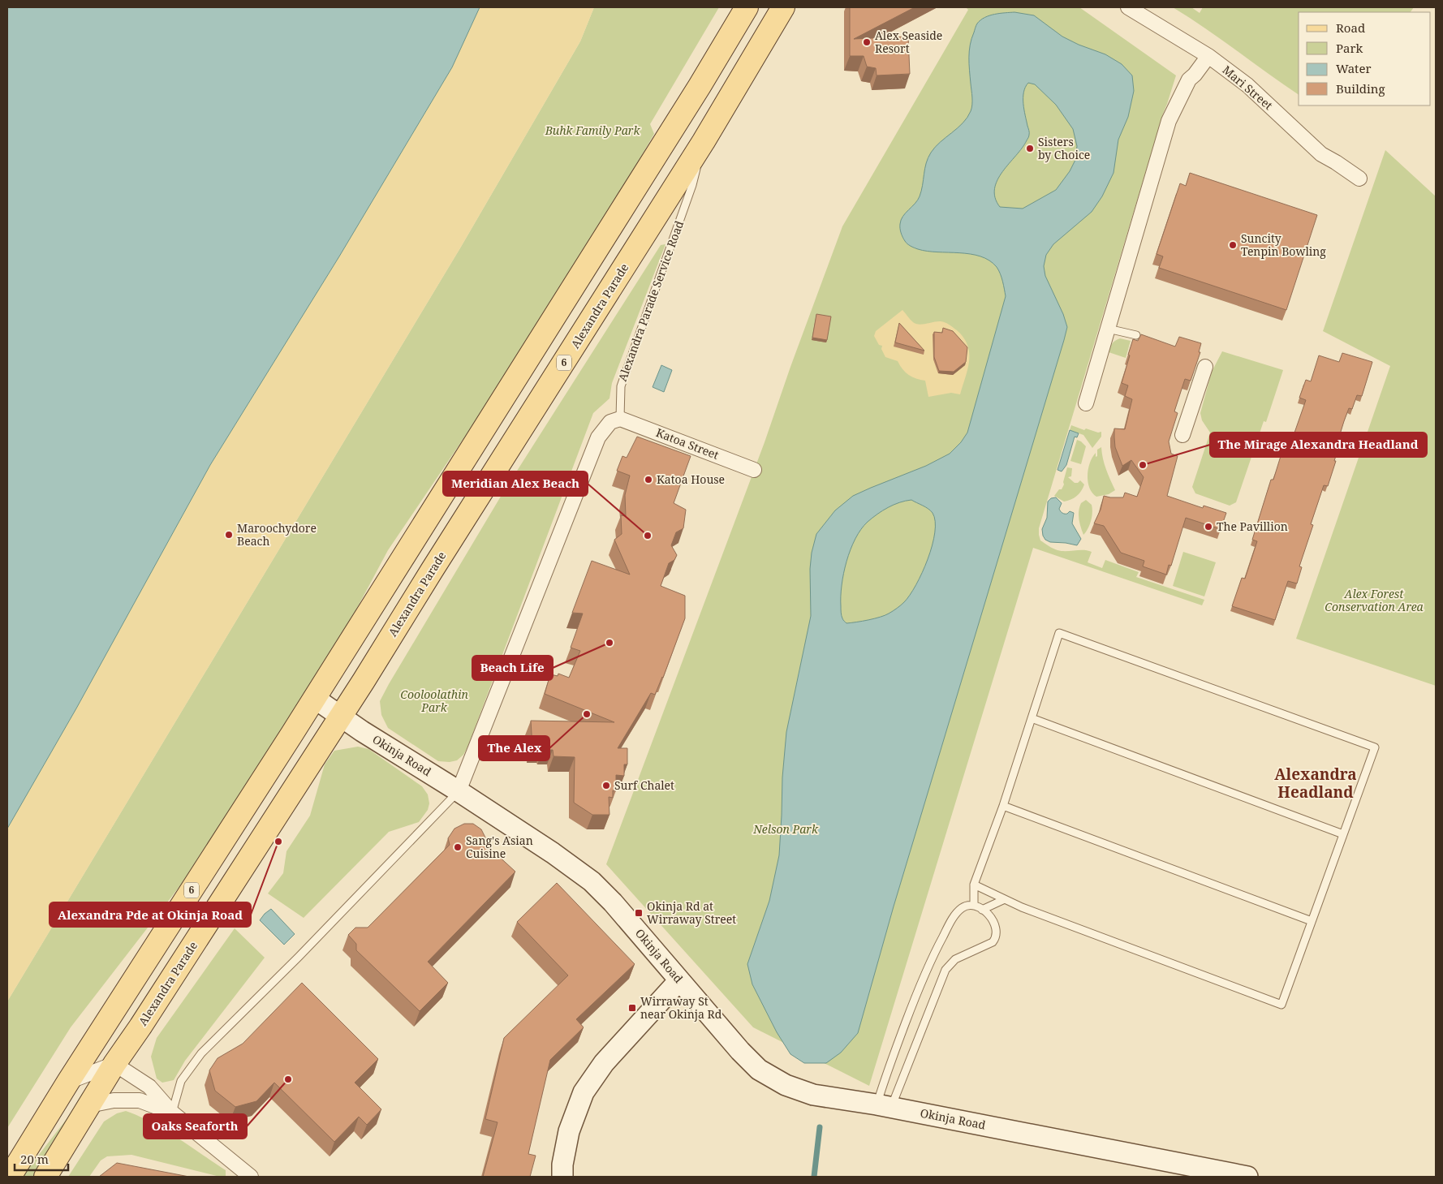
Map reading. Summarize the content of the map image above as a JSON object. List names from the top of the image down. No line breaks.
{"streets":{"main road":["Alexandra Parade","6"],"street":["Mari Street","Katoa Street","Okinja Road"],"lane":["Alexandra Parade Service Road"]},"crossings":[["Alexandra Parade Service Road","Alexandra Parade"],["Alexandra Parade Service Road","Katoa Street"],["Alexandra Parade","Okinja Road"],["6","Okinja Road"]],"districts":["Alexandra Headland"],"parks":["Buhk Family Park","Alex Forest Conservation Area","Cooloolathin Park","Nelson Park"],"places":{"other":["Alex Seaside Resort","Sisters by Choice","Suncity Tenpin Bowling","The Mirage Alexandra Headland","Katoa House","The Pavillion","Maroochydore Beach","Meridian Alex Beach","Beach Life","The Alex","Surf Chalet","Alexandra Pde at Okinja Road","Sang's Asian Cuisine","Oaks Seaforth"],"transit":["Okinja Rd at Wirraway Street","Wirraway St near Okinja Rd"]},"legend":["Road","Park","Water","Building"],"scale_bar":"20 m"}
